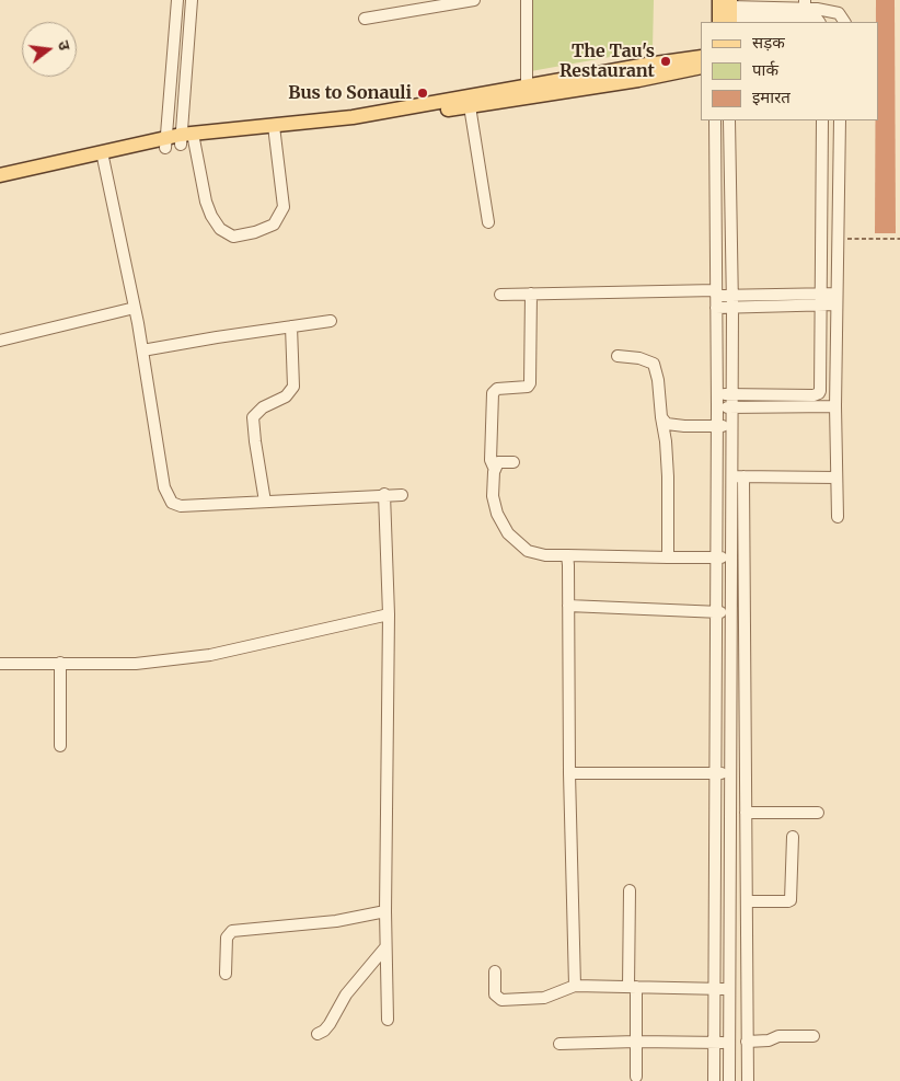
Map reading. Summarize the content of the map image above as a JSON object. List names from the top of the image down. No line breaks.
{"places":["The Tau's Restaurant","Bus to Sonauli"],"legend":["सड़क","पार्क","इमारत"],"north":"right"}
